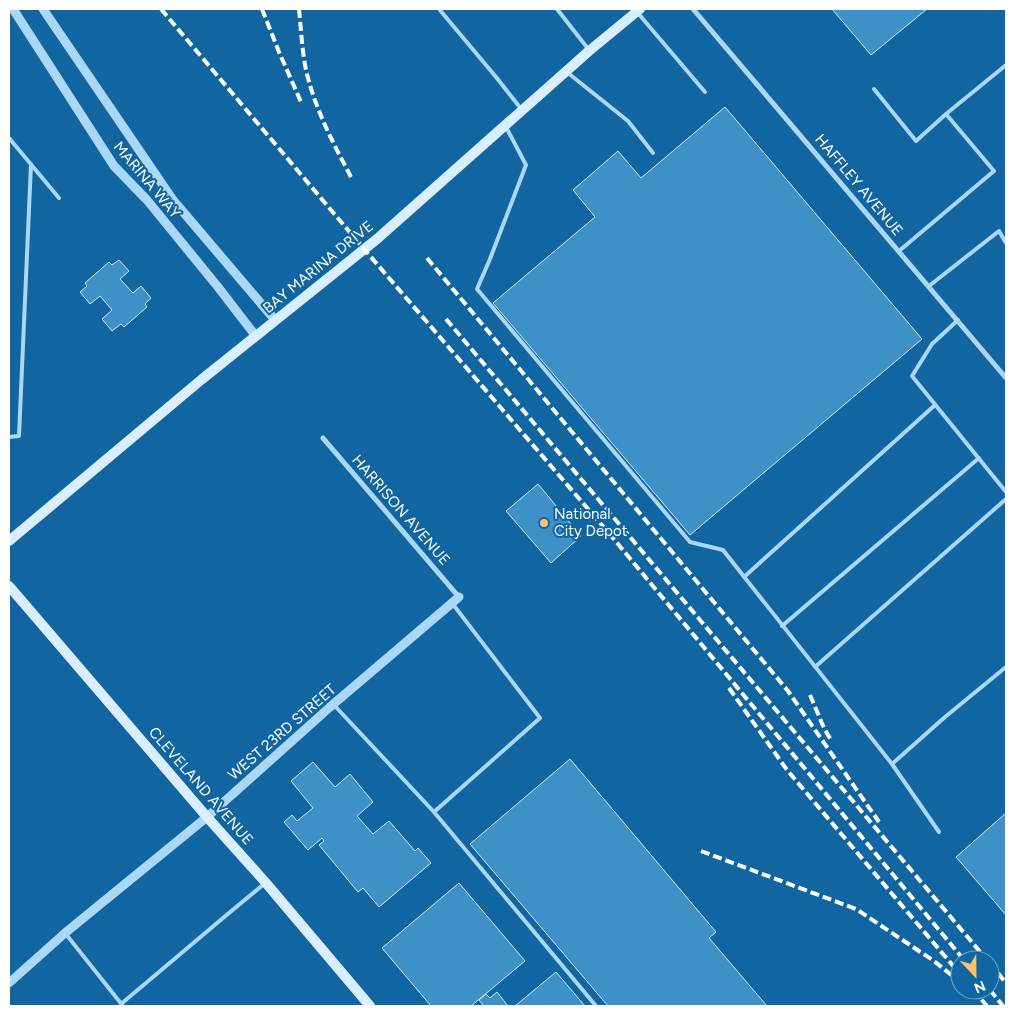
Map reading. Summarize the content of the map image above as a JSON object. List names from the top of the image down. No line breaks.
{"streets":{"main road":["BAY MARINA DRIVE","CLEVELAND AVENUE"],"street":["MARINA WAY","HAFFLEY AVENUE","HARRISON AVENUE","WEST 23RD STREET"]},"crossings":[["MARINA WAY","BAY MARINA DRIVE"],["HARRISON AVENUE","WEST 23RD STREET"],["WEST 23RD STREET","CLEVELAND AVENUE"]],"places":["National City Depot"],"north":"bottom"}
